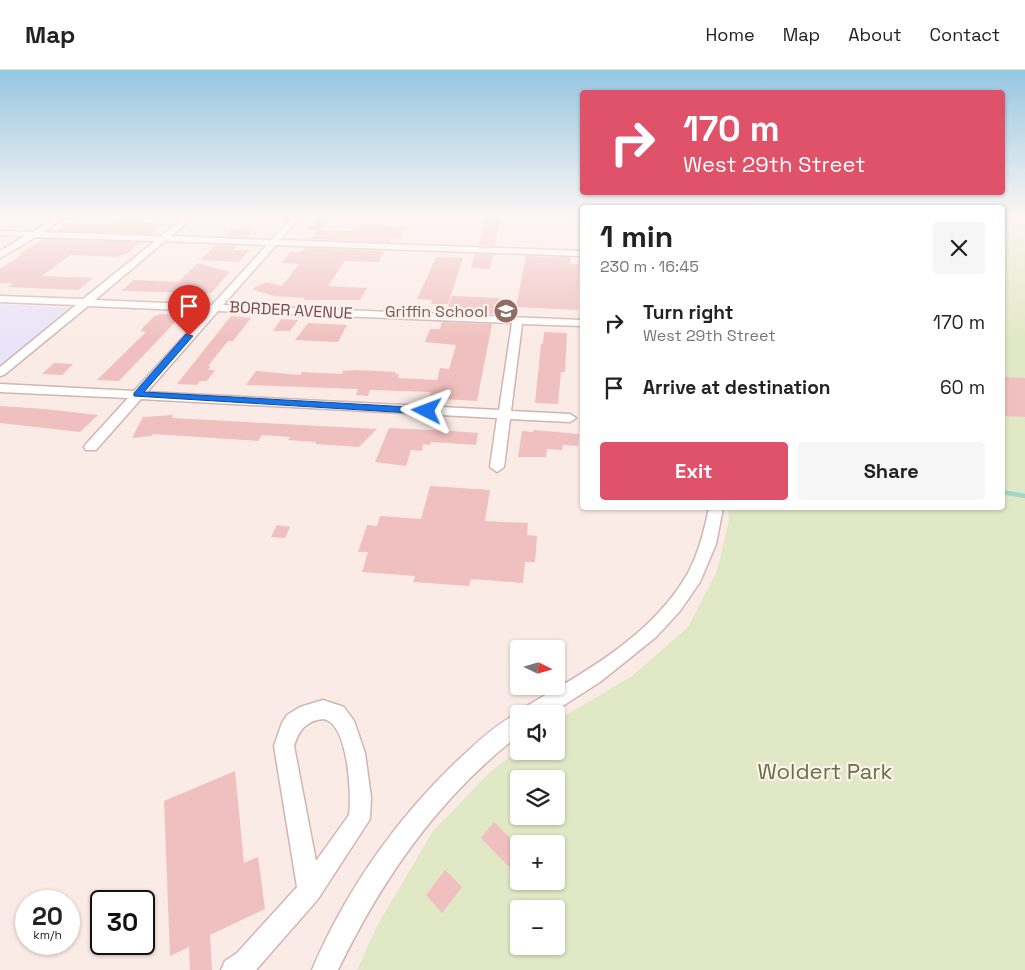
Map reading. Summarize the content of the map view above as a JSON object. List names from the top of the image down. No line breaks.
{"streets":{"street":["BORDER AVENUE"]},"parks":["Woldert Park"],"places":{"school or university":["Griffin School"]},"north":"right","page":{"header":"Map","nav":["Home","Map","About","Contact"],"turn":["170 m","West 29th Street"],"heading":["1 min","230 m · 16:45"],"list":[{"name":"Turn right","note":"West 29th Street","value":"170 m"},{"name":"Arrive at destination","value":"60 m"}],"buttons":["Exit","Share"],"map_buttons":["+","−"],"speed":"20 km/h","limit":"30"}}
